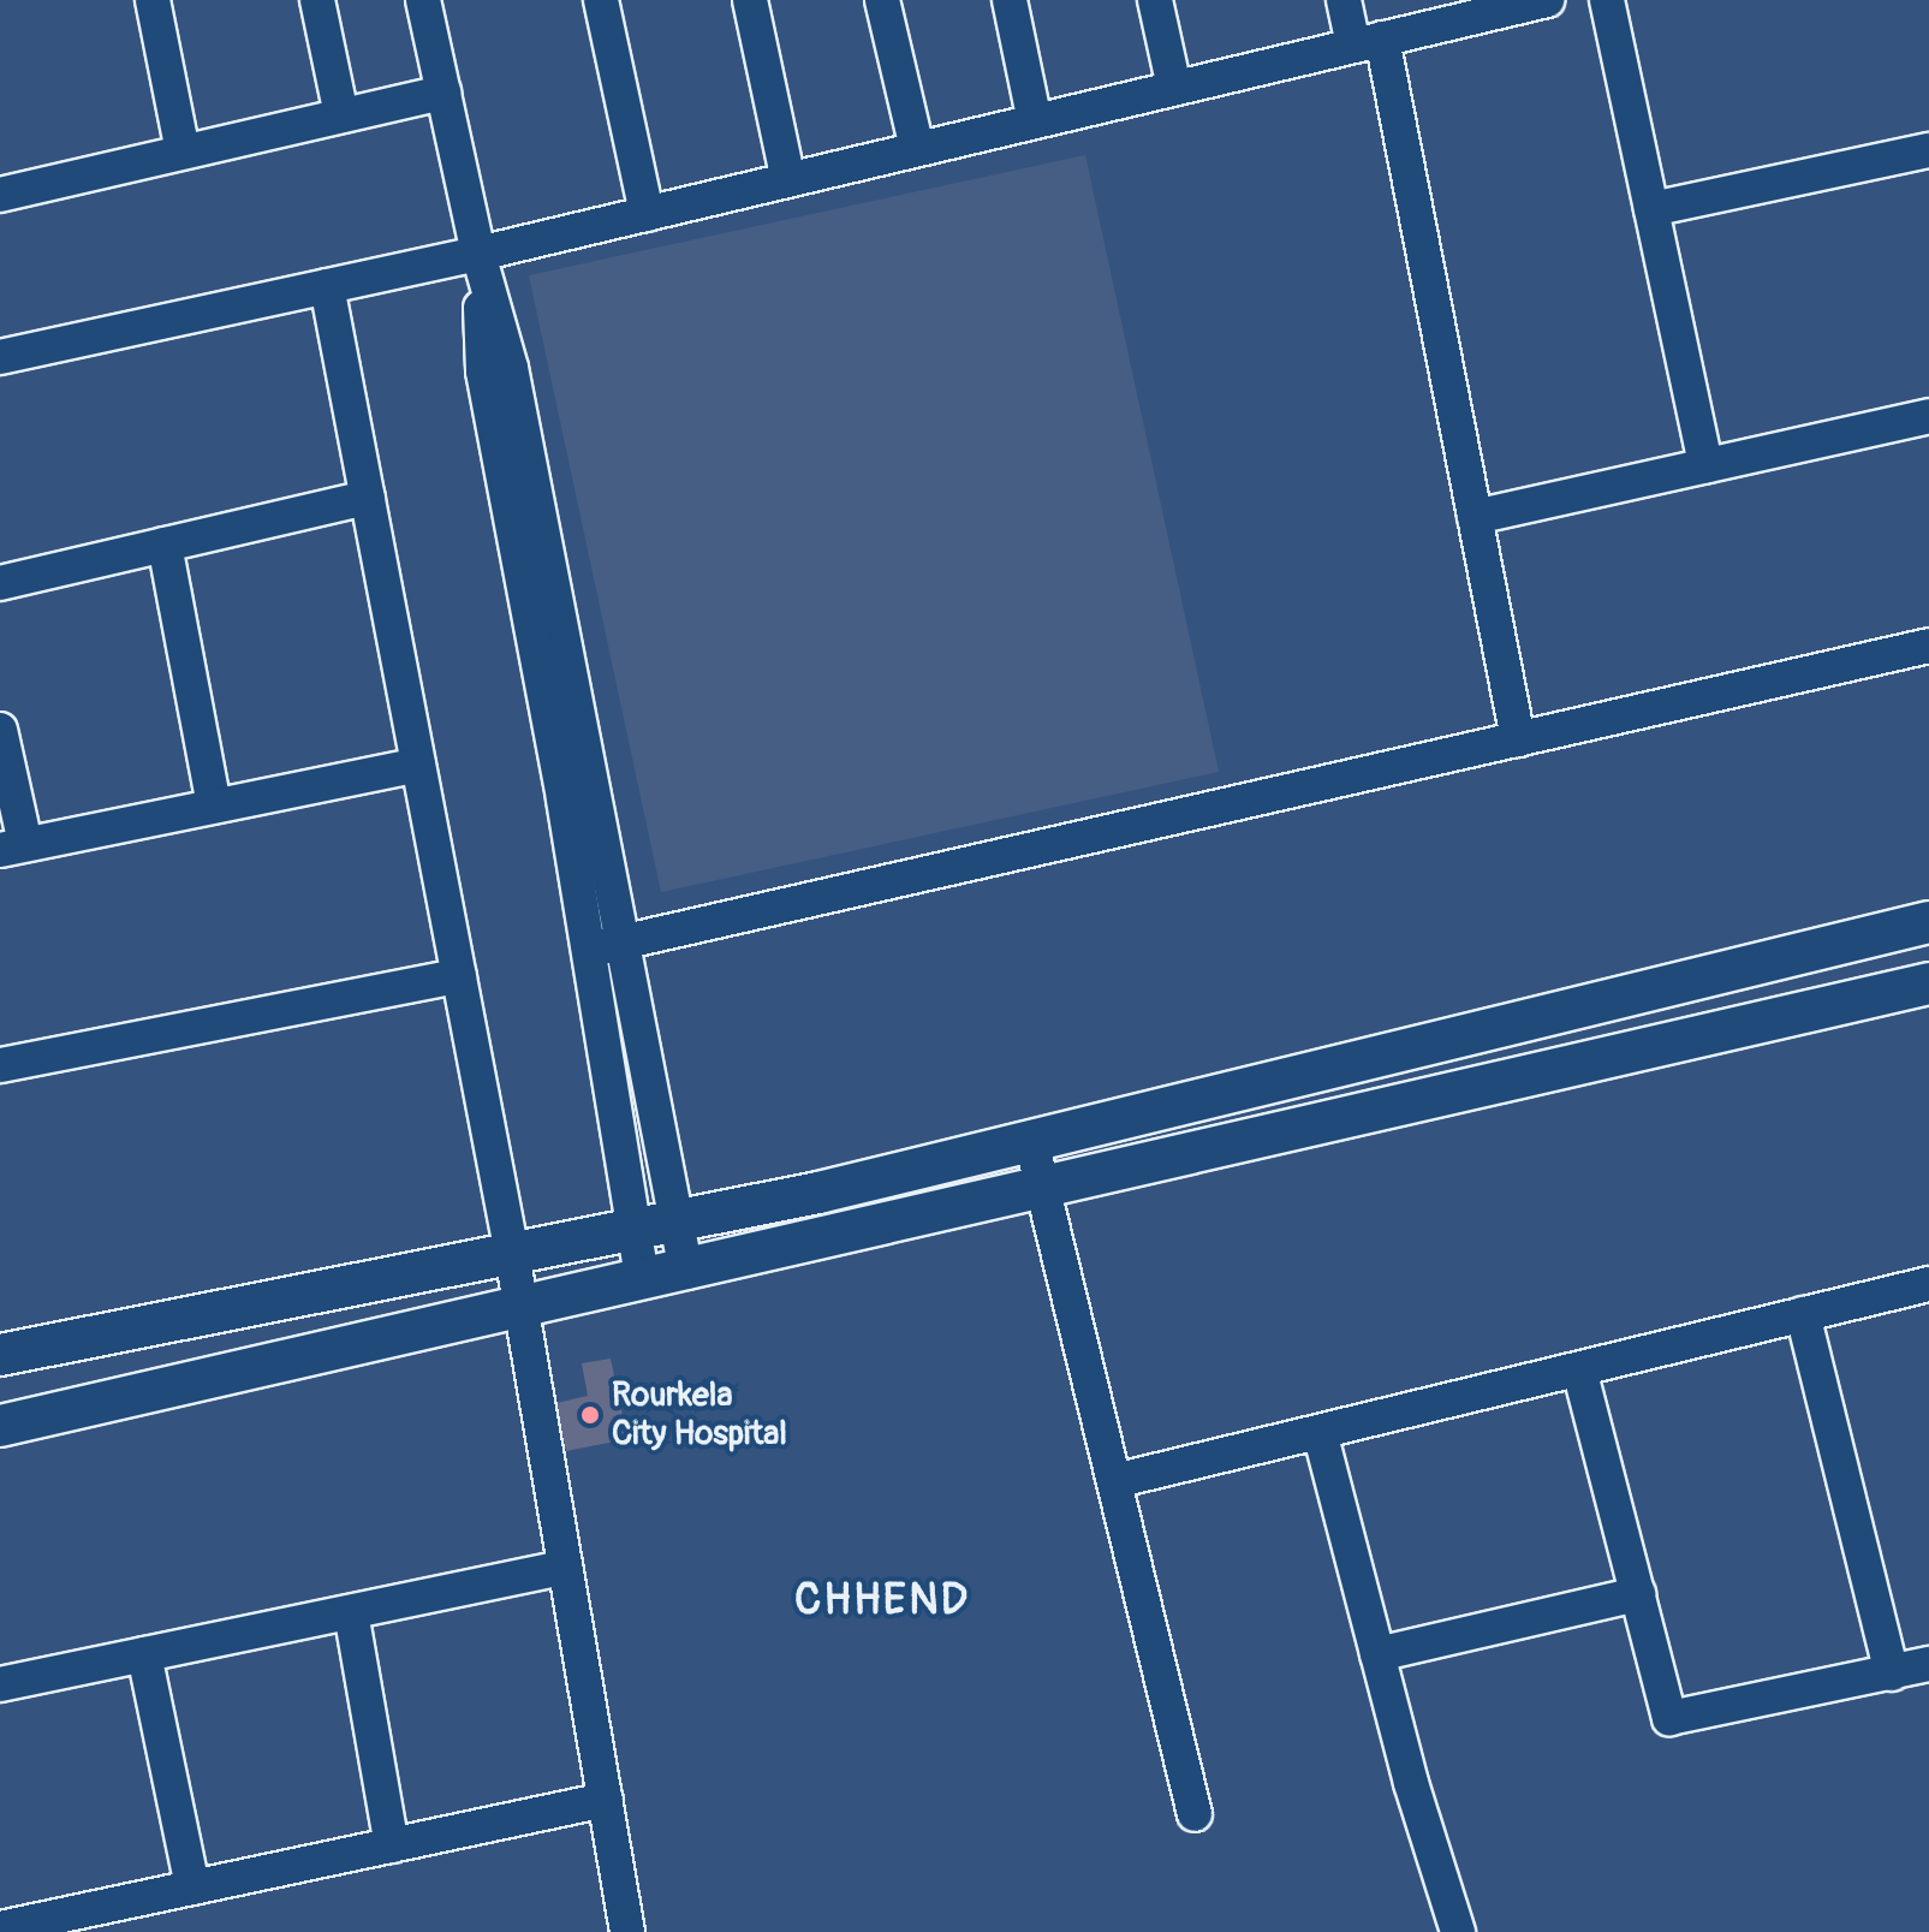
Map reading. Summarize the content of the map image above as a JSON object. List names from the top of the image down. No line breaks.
{"districts":["CHHEND"],"places":["Rourkela City Hospital"]}
